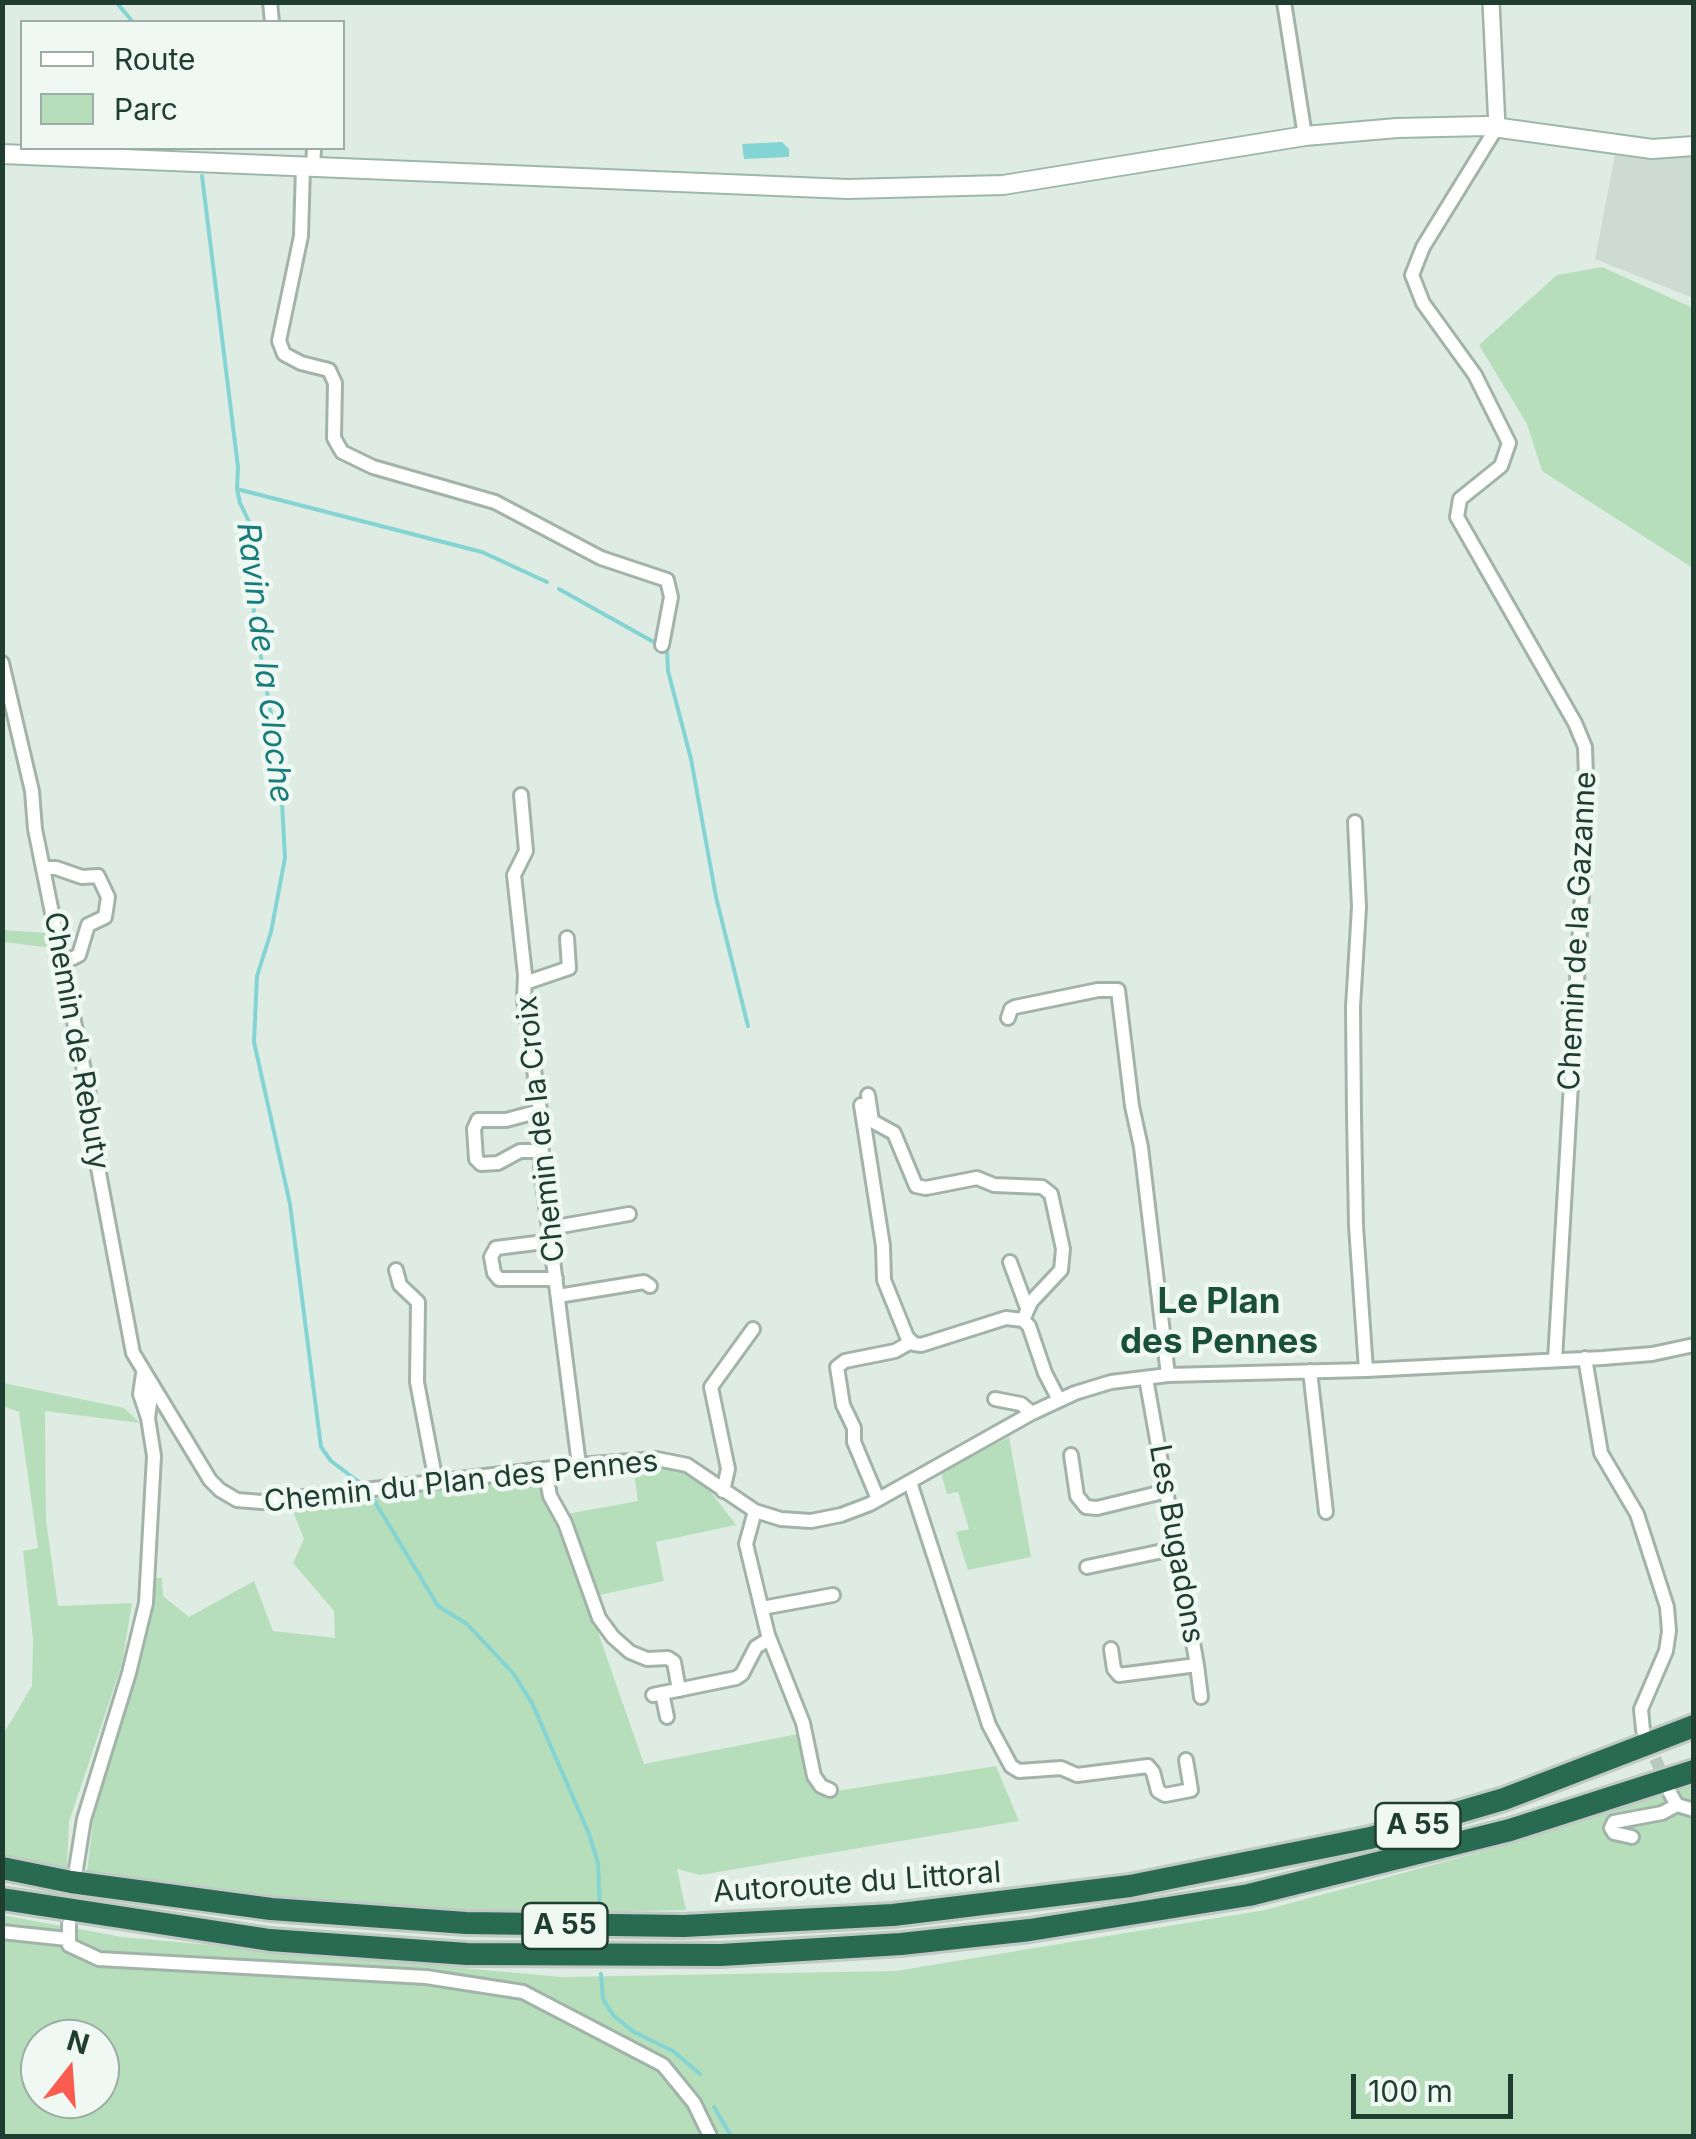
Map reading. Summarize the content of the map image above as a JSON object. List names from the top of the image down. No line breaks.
{"streets":{"highway":["A 55","Autoroute du Littoral"],"street":["Chemin de la Gazanne","Chemin de Rebuty","Chemin de la Croix","Chemin du Plan des Pennes","Les Bugadons"]},"crossings":[["Chemin de la Gazanne","Chemin du Plan des Pennes"],["Chemin de Rebuty","Chemin du Plan des Pennes"],["Chemin de la Croix","Chemin du Plan des Pennes"],["Chemin du Plan des Pennes","Les Bugadons"]],"districts":["Le Plan des Pennes"],"water":["Ravin de la Cloche"],"legend":["Route","Parc"],"scale_bar":"100 m","north":"top"}
